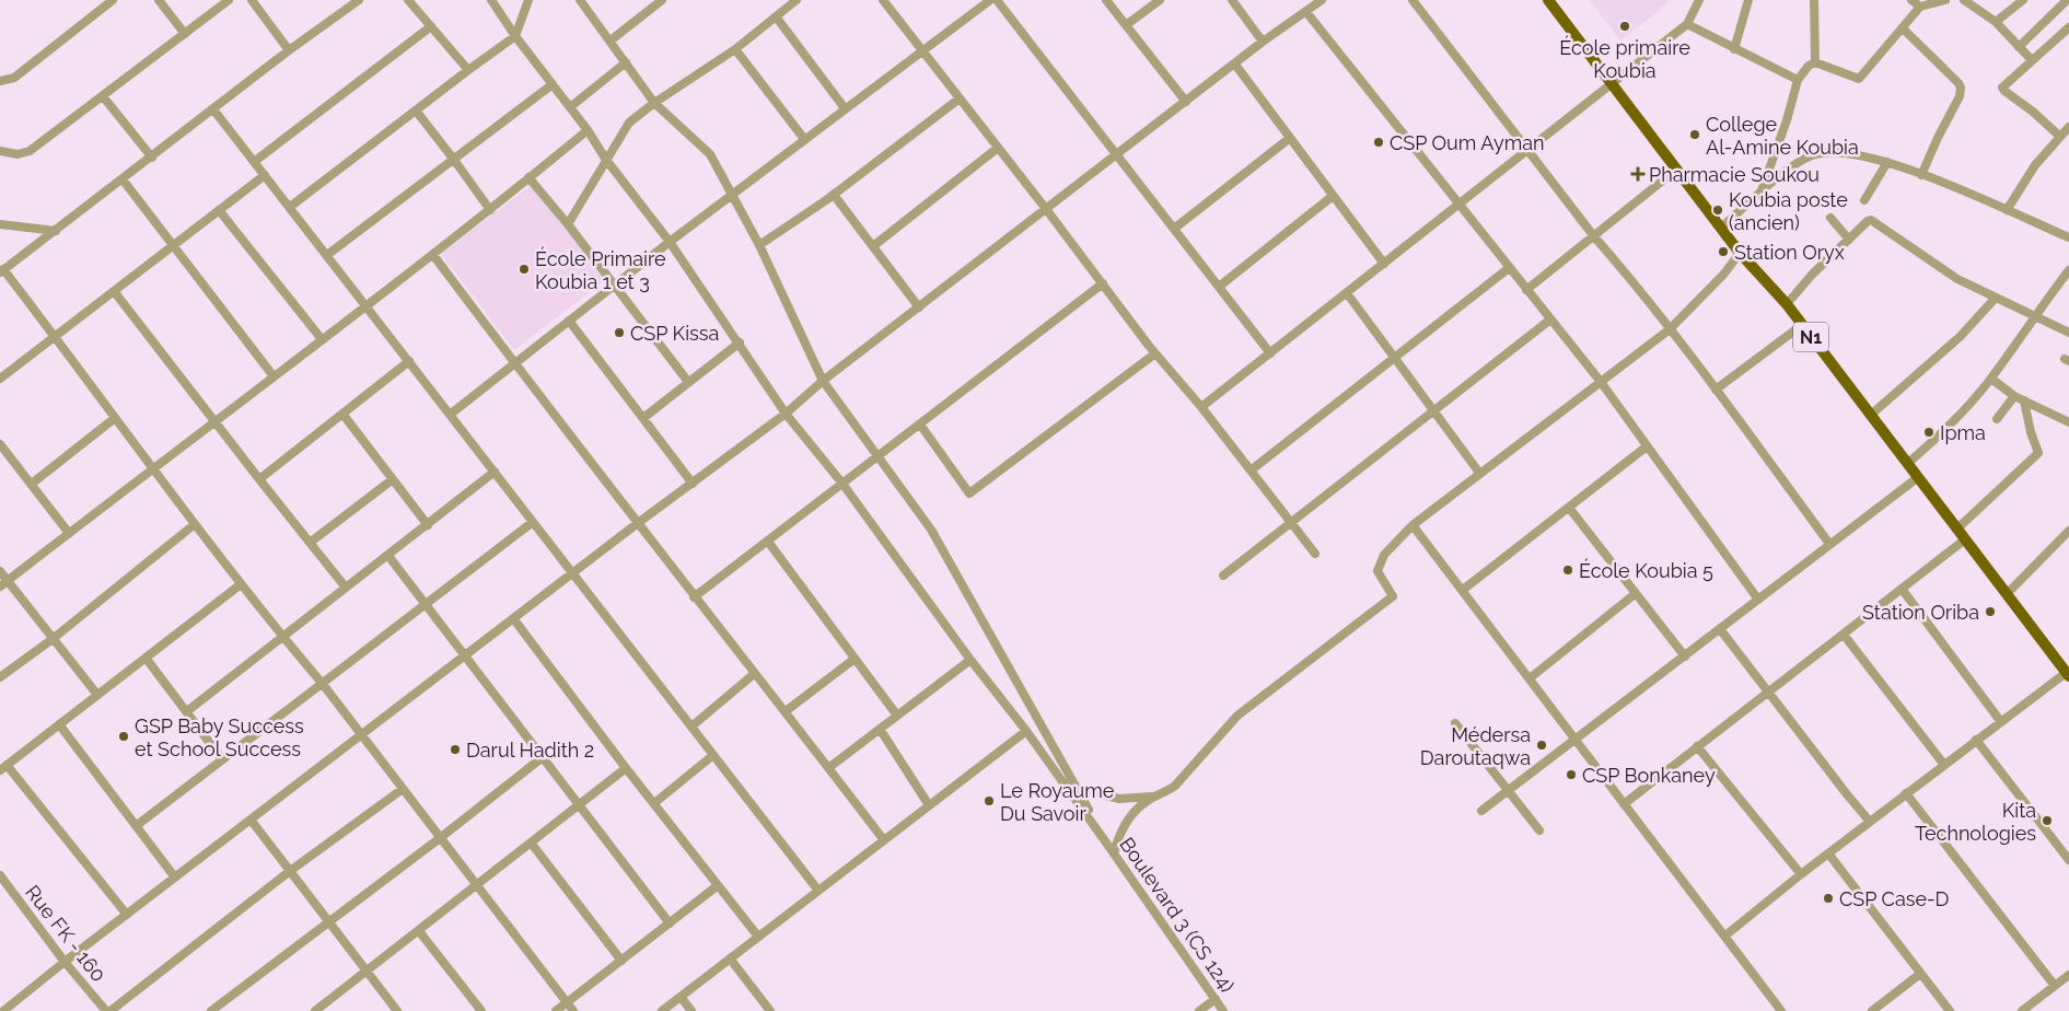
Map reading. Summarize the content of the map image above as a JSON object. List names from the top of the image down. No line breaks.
{"streets":{"main road":["N1"],"street":["Boulevard 3 (CS 124)","Rue FK - 160"]},"places":{"other":["École primaire Koubia","College Al-Amine Koubia","CSP Oum Ayman","Koubia poste (ancien)","Station Oryx","École Primaire Koubia 1 et 3","CSP Kissa","Ipma","École Koubia 5","Station Oriba","GSP Baby Success et School Success","Médersa Daroutaqwa","Darul Hadith 2","CSP Bonkaney","Le Royaume Du Savoir","Kita Technologies","CSP Case-D"],"health":["Pharmacie Soukou"]}}
